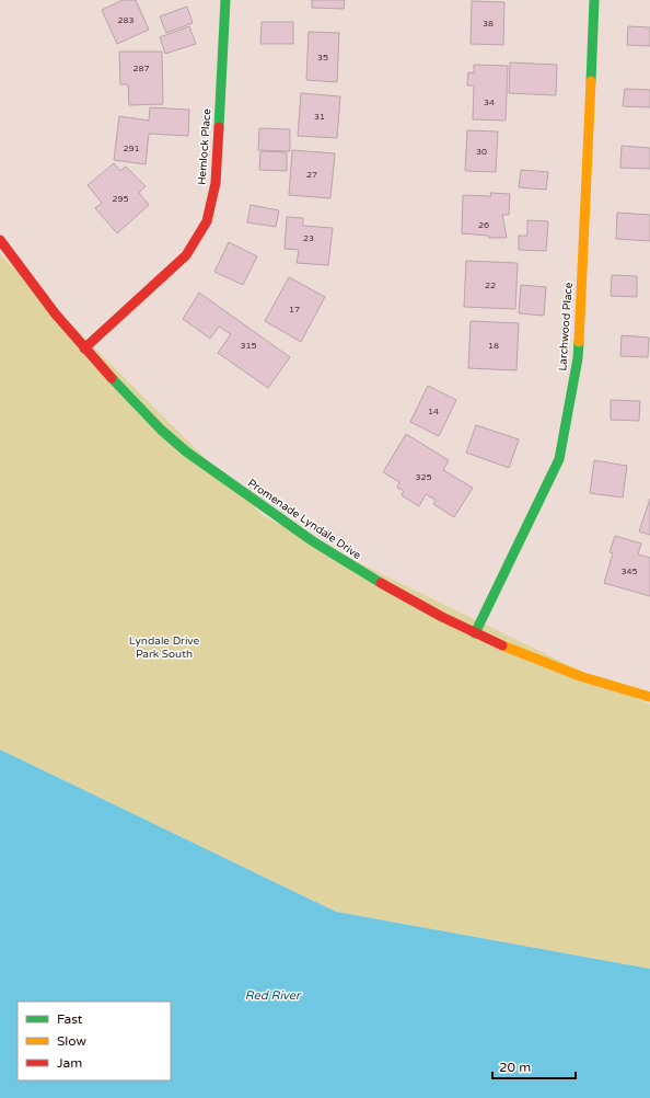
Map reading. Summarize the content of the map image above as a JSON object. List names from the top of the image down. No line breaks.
{"streets":{"street":["Hemlock Place","Larchwood Place","Promenade Lyndale Drive"]},"crossings":[["Hemlock Place","Promenade Lyndale Drive"],["Larchwood Place","Promenade Lyndale Drive"]],"water":["Red River"],"parks":["Lyndale Drive Park South"],"house_numbers":["283","38","35","287","34","31","291","30","27","295","26","23","22","17","315","18","14","325","345"],"legend":["Fast","Slow","Jam"],"scale_bar":"20 m"}
